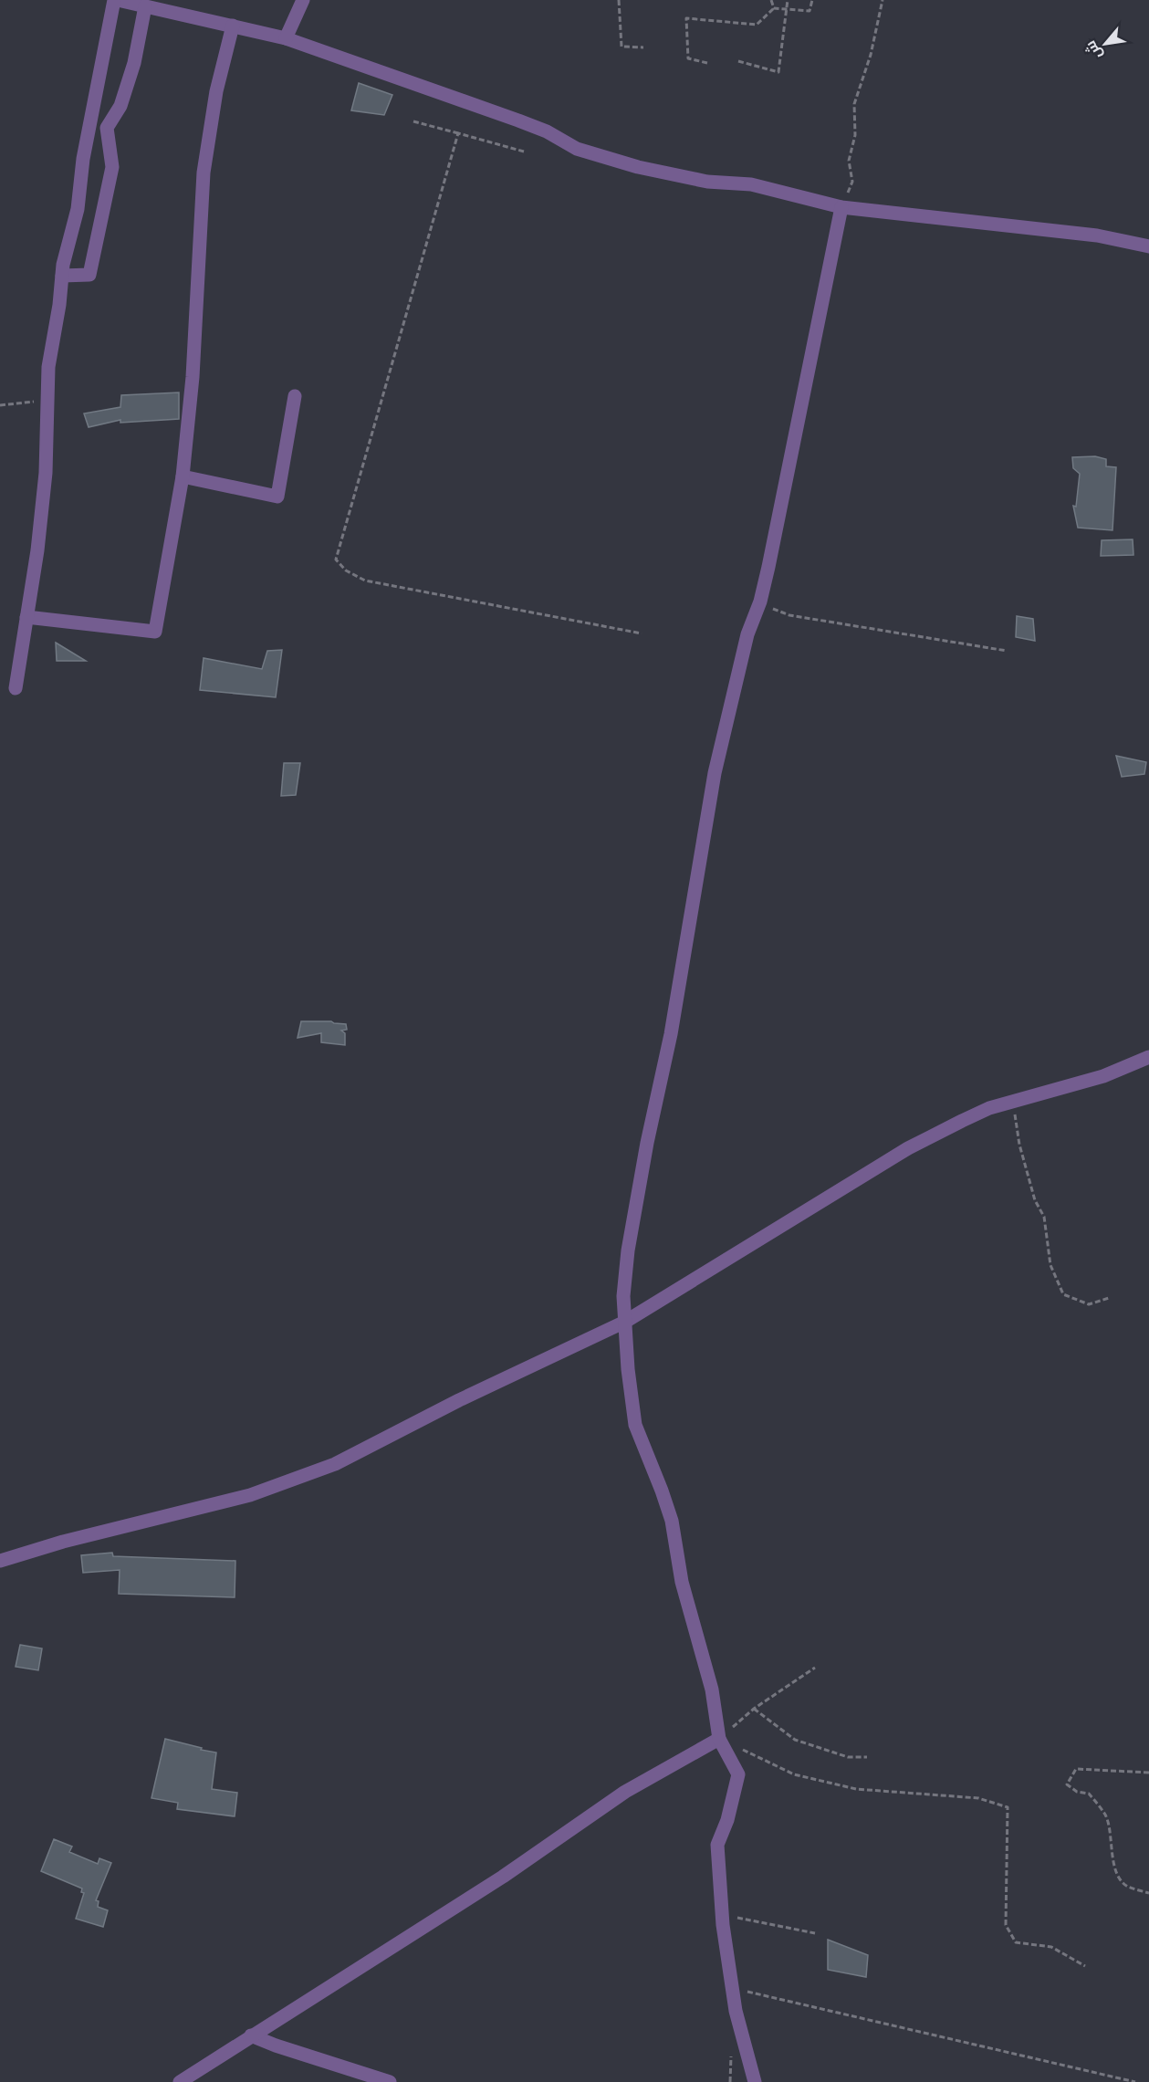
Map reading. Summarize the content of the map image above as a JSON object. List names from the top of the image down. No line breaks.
{"north":"bottom left"}
